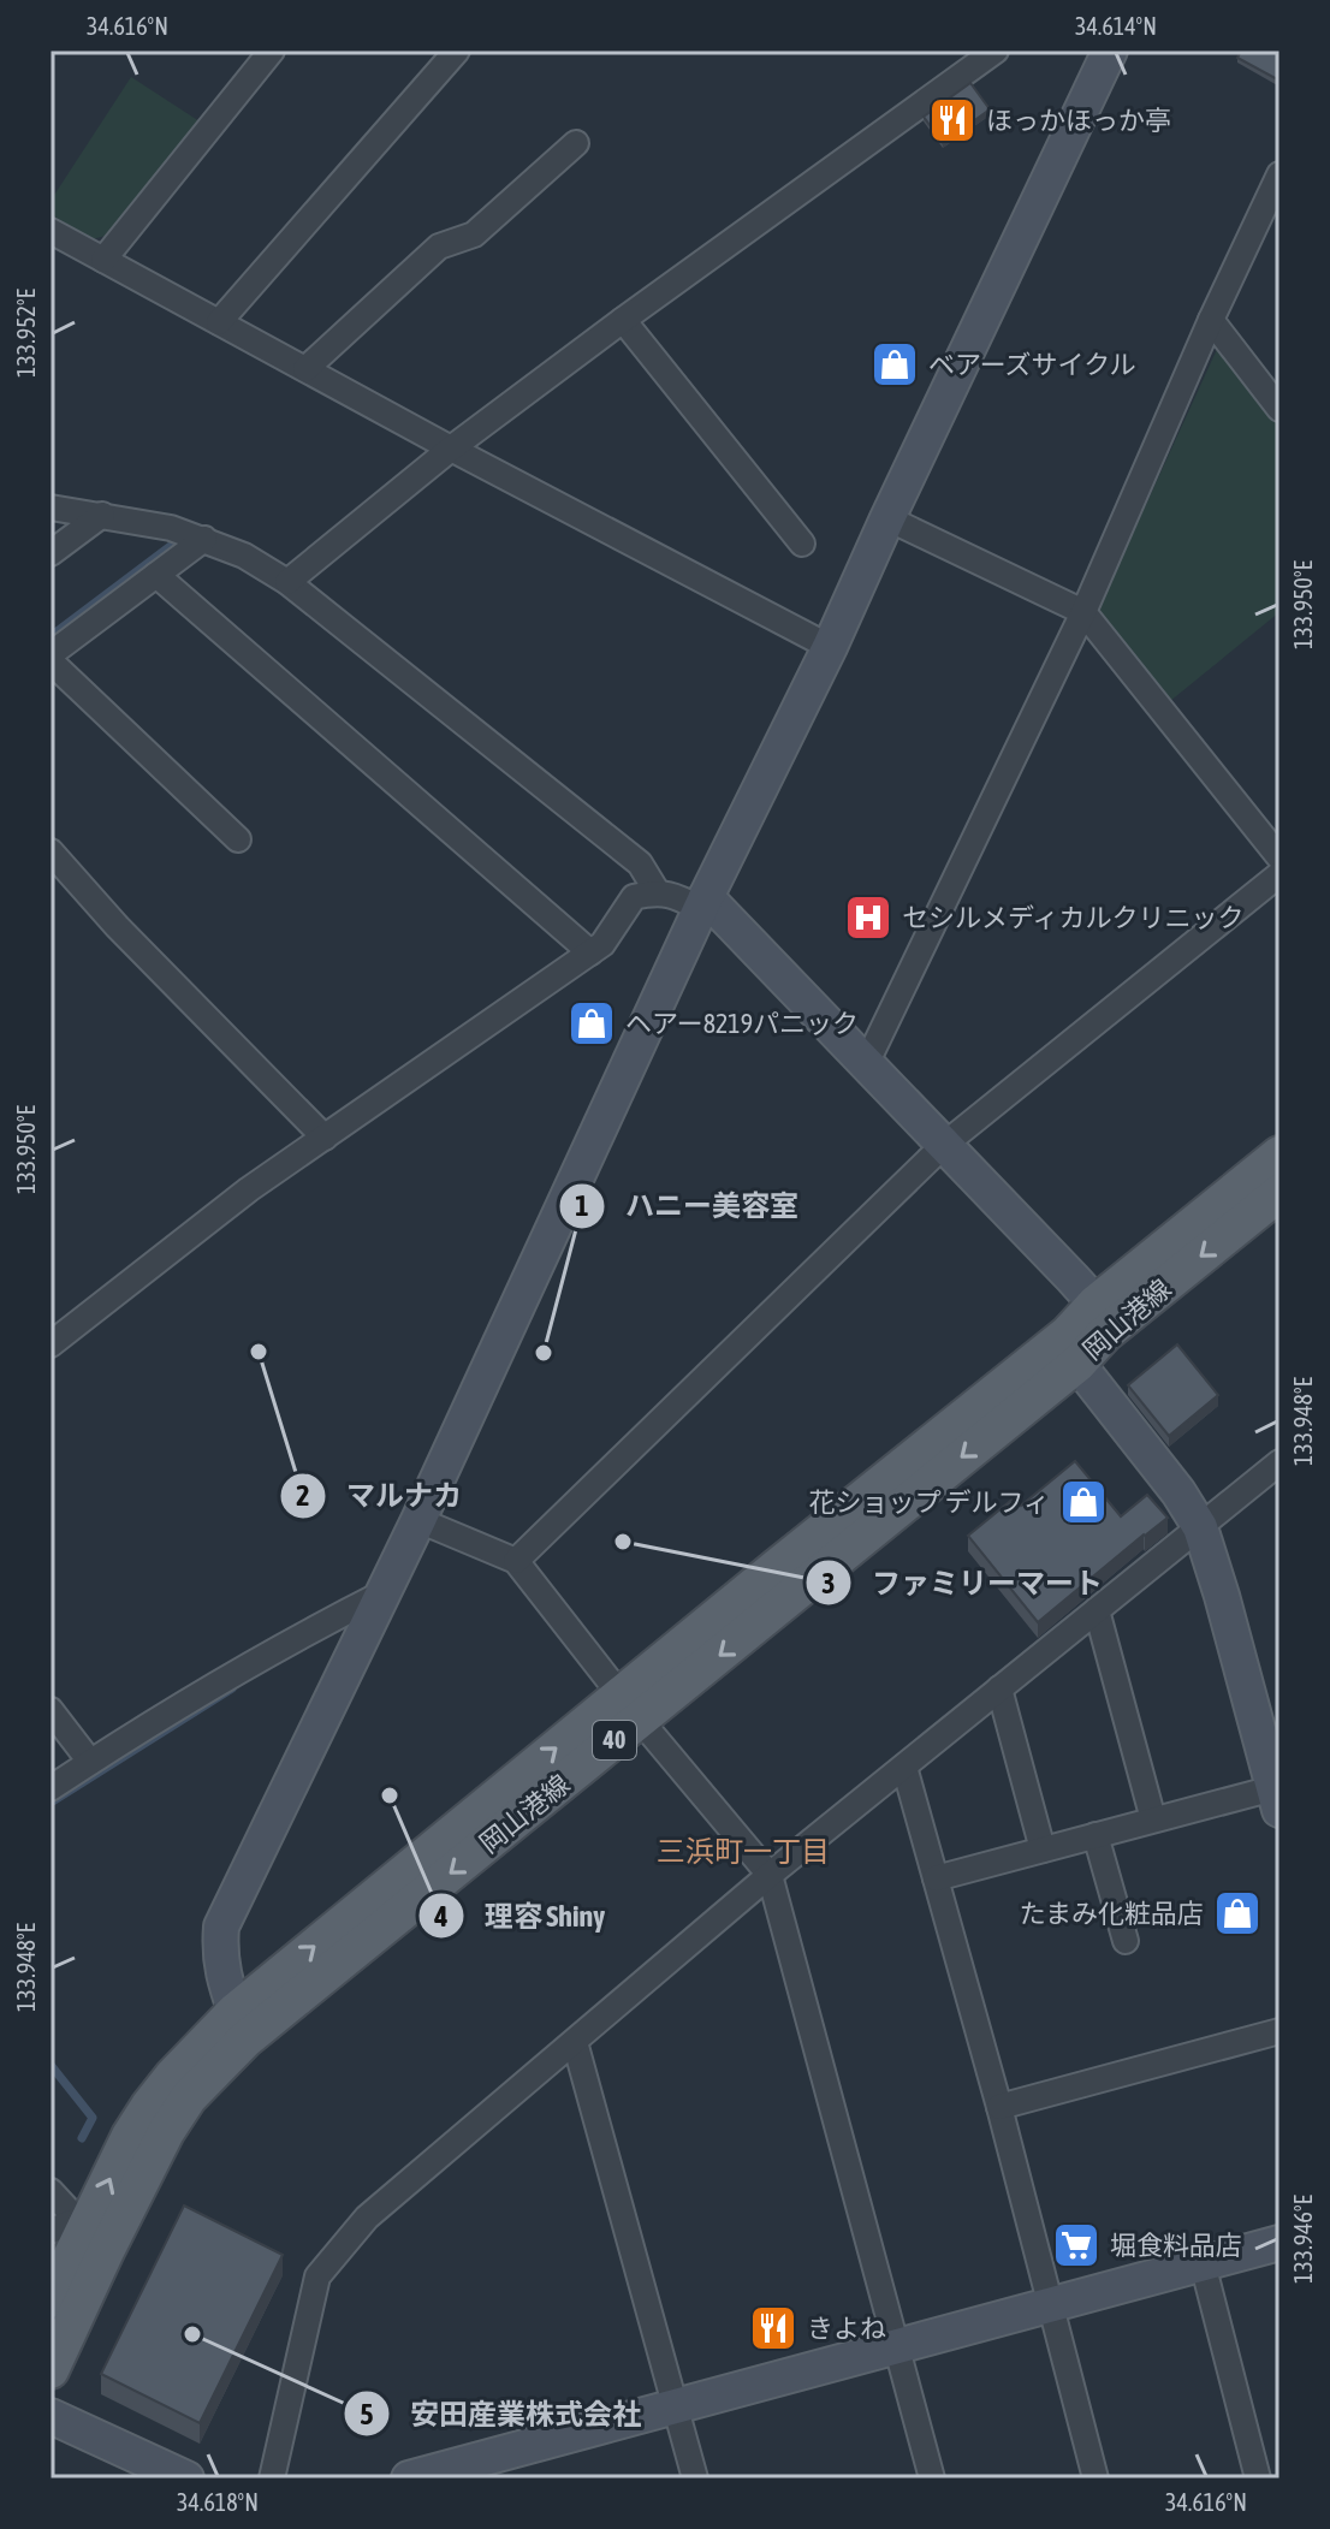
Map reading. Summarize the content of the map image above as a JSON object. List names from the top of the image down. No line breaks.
{"streets":{"main road":["岡山港線","40"]},"districts":["三浜町一丁目"],"places":{"restaurant":["ほっかほっか亭","きよね"],"shop":["ベアーズサイクル","ヘアー8219パニック","花ショップ デルフィ","たまみ化粧品店"],"hospital":["セシルメディカルクリニック"],"other":["マルナカ","ハニー美容室","ファミリーマート","理容 Shiny","安田産業株式会社"],"supermarket":["堀食料品店"]},"coordinates":["34.616°N","34.614°N","133.952°E","133.950°E","133.948°E","133.946°E","34.618°N"]}
